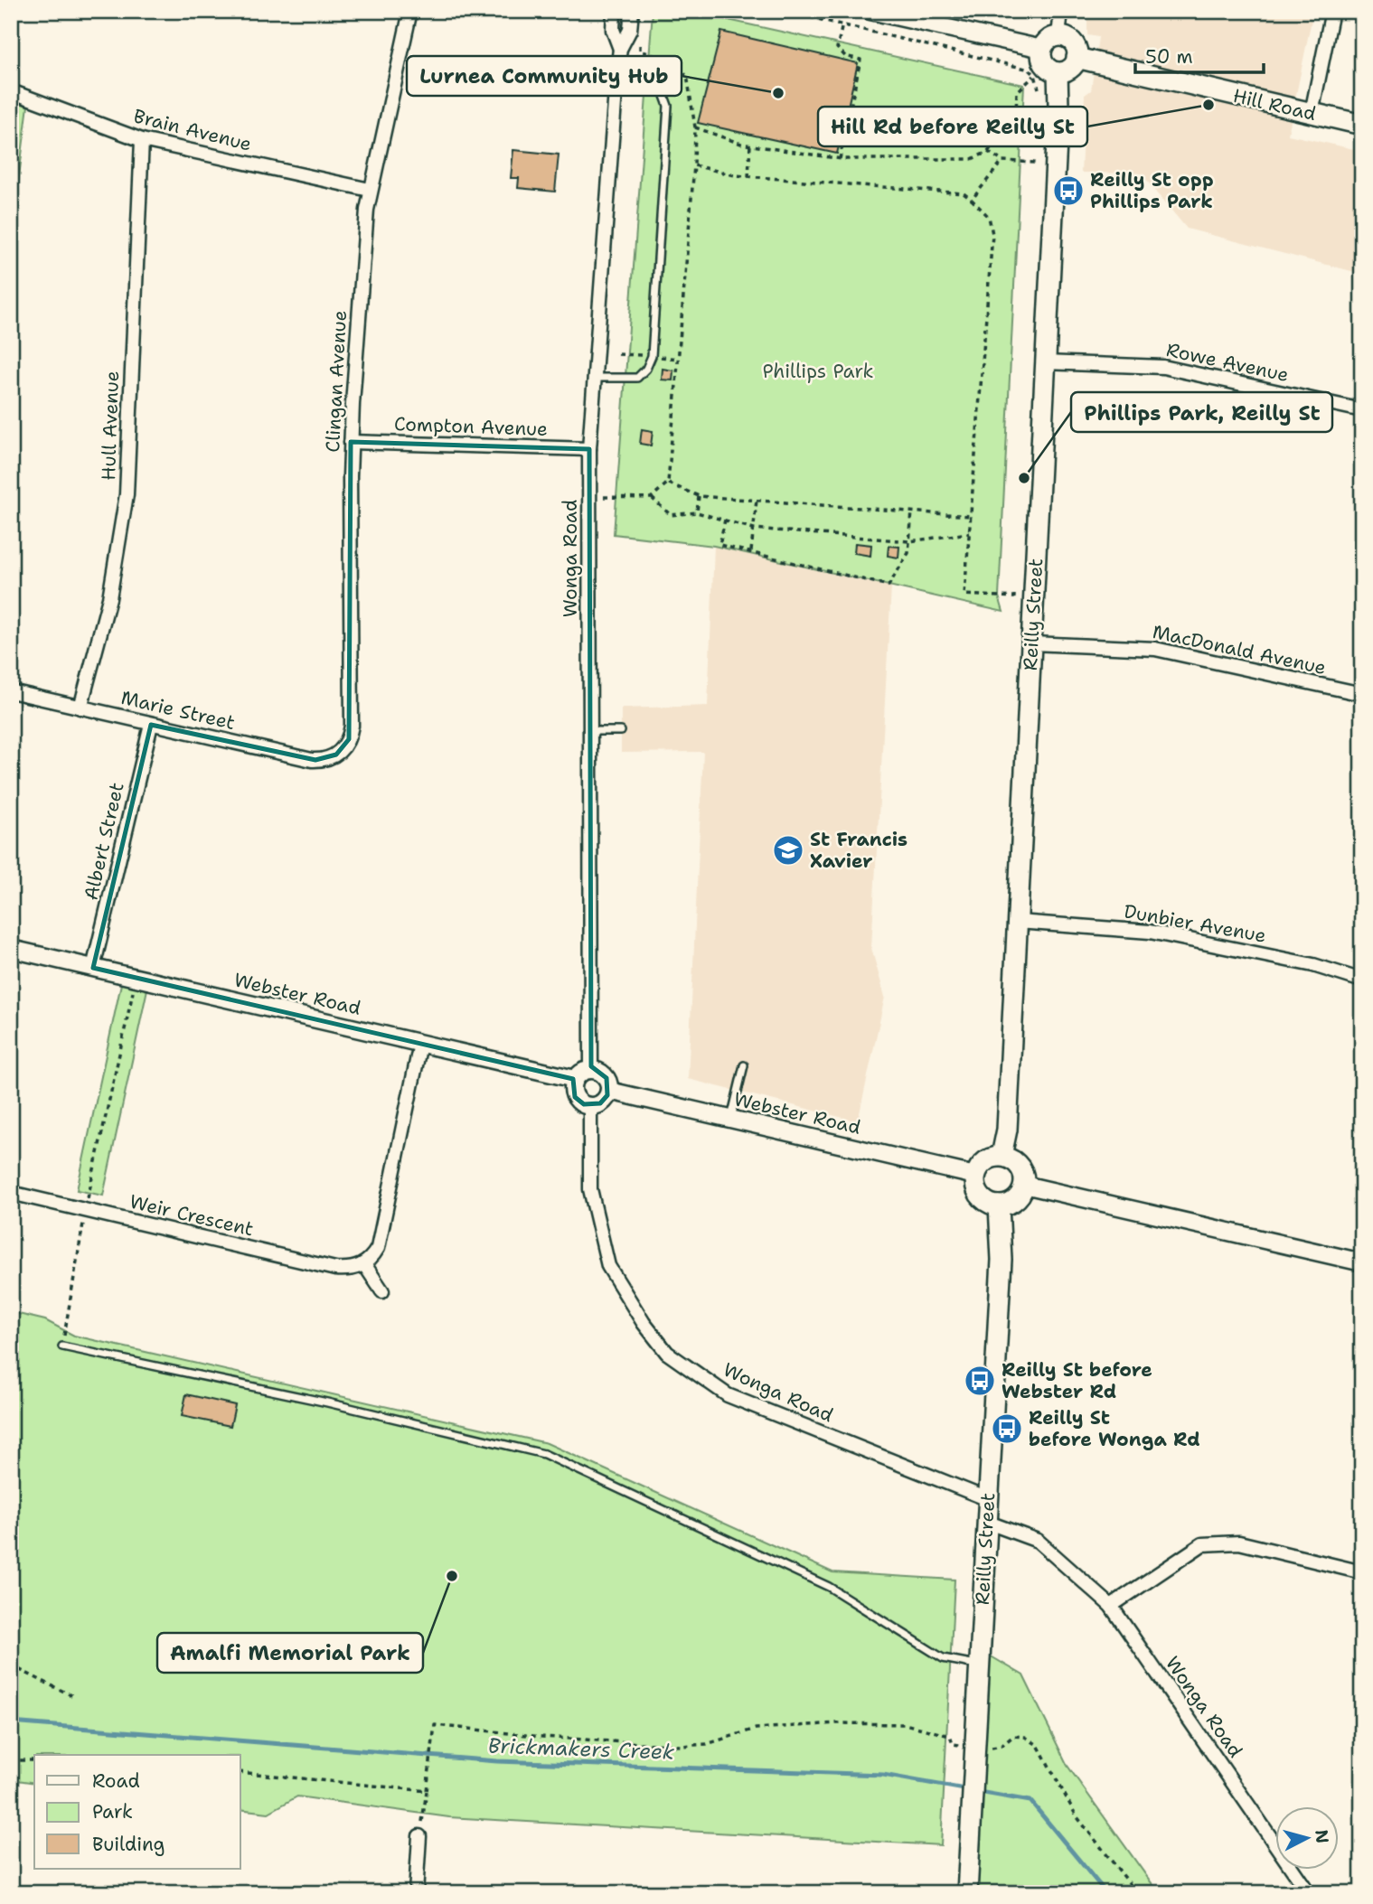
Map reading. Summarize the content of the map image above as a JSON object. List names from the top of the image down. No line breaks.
{"streets":{"main road":["Hill Road","Reilly Street"],"street":["Brain Avenue","Rowe Avenue","Clingan Avenue","Hull Avenue","Compton Avenue","Wonga Road","MacDonald Avenue","Marie Street","Albert Street","Dunbier Avenue","Webster Road","Weir Crescent"]},"crossings":[["Hill Road","Reilly Street"],["Brain Avenue","Clingan Avenue"],["Brain Avenue","Hull Avenue"],["Rowe Avenue","Reilly Street"],["Clingan Avenue","Compton Avenue"],["Clingan Avenue","Marie Street"],["Hull Avenue","Marie Street"],["Compton Avenue","Wonga Road"],["Wonga Road","Reilly Street"],["Wonga Road","Webster Road"],["Reilly Street","MacDonald Avenue"],["Reilly Street","Dunbier Avenue"],["Reilly Street","Webster Road"],["Marie Street","Albert Street"],["Albert Street","Webster Road"]],"water":["Brickmakers Creek"],"parks":["Phillips Park"],"places":{"other":["Lurnea Community Hub","Hill Rd before Reilly St","Phillips Park, Reilly St","Amalfi Memorial Park"],"bus stop":["Reilly St opp Phillips Park","Reilly St before Webster Rd","Reilly St before Wonga Rd"],"school or university":["St Francis Xavier"]},"legend":["Road","Park","Building"],"scale_bar":"50 m","north":"right"}
